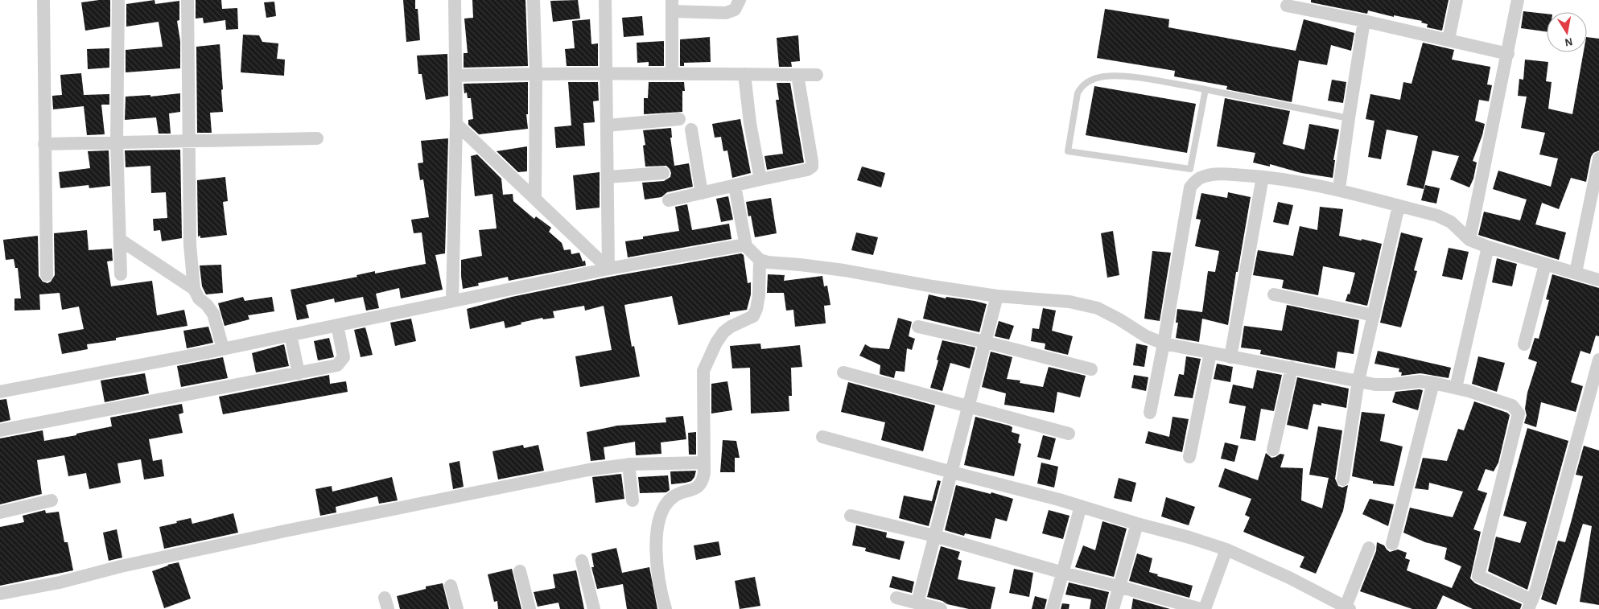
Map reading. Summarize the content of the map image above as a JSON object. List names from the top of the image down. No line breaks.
{"north":"bottom"}
